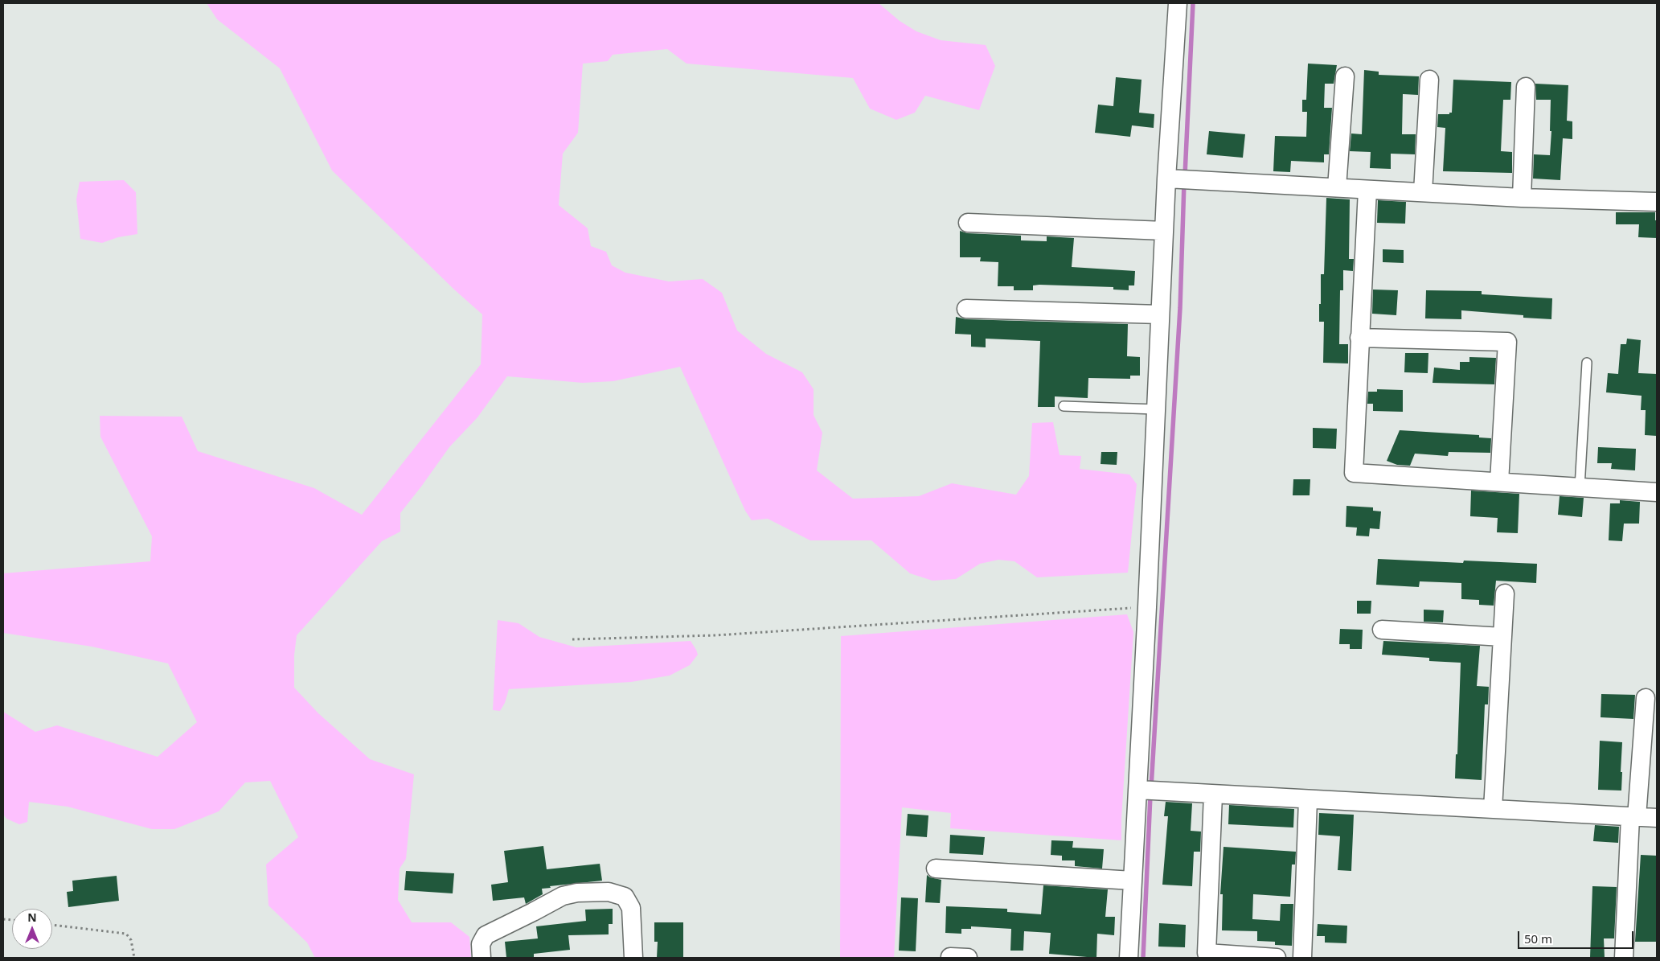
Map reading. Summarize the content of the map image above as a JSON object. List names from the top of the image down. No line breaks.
{"scale_bar":"50 m","north":"top"}
